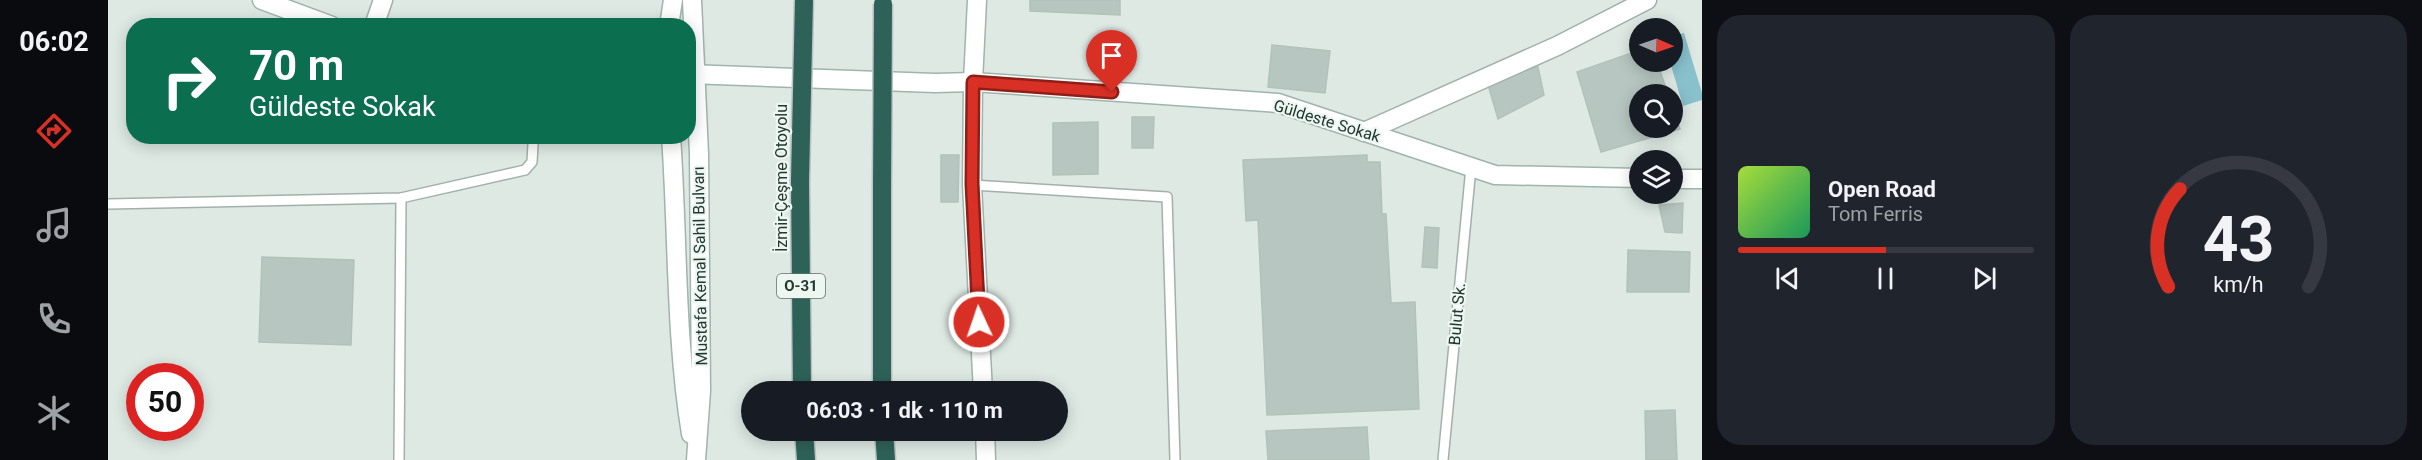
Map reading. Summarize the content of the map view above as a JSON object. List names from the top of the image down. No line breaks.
{"streets":{"highway":["İzmir-Çeşme Otoyolu","O-31"],"street":["Güldeste Sokak","Mustafa Kemal Sahil Bulvarı"],"lane":["Bulut Sk."]},"crossings":[["Güldeste Sokak","Bulut Sk."]],"north":"right","page":{"tabs":"06:02","turn":["70 m","Güldeste Sokak"],"song":["Open Road","Tom Ferris"],"limit":"50","trip":"06:03 · 1 dk · 110 m","gauge":["43","km/h"]}}
